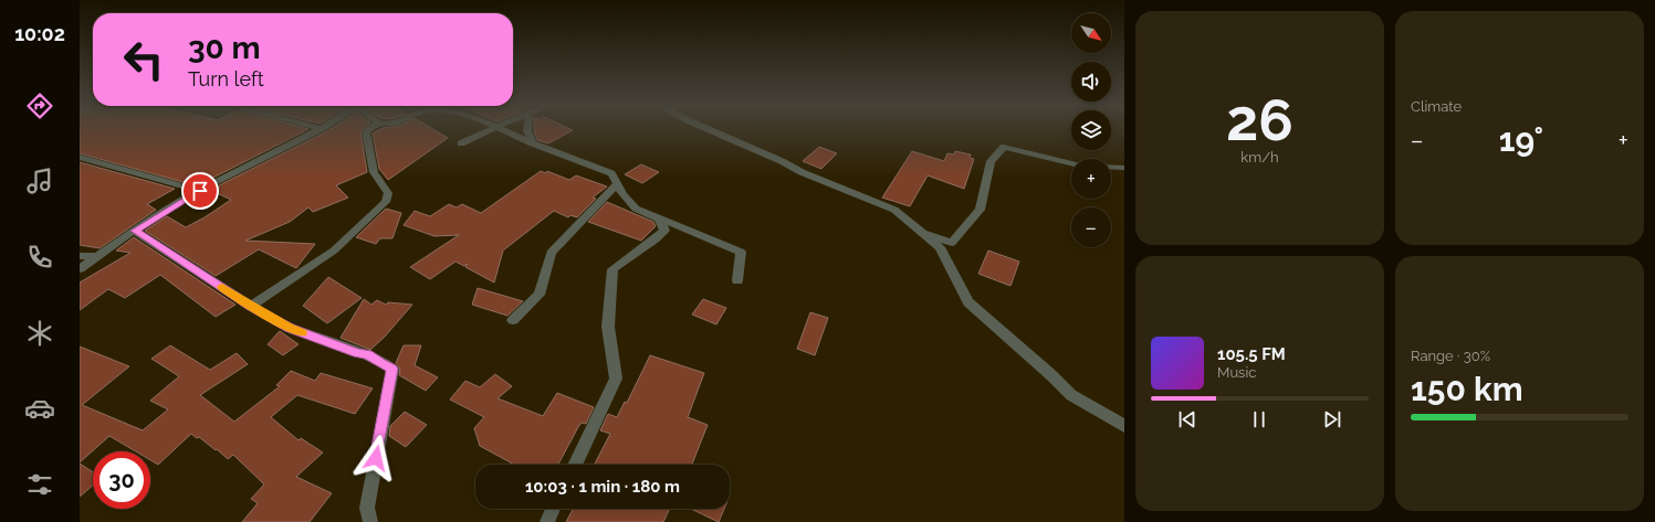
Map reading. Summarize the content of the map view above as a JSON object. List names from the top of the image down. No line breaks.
{"north":"bottom right","page":{"tabs":"10:02","tile":[["26","km/h"],"Climate",["Range · 30%","150 km"]],"map_buttons":["+","−"],"turn":["30 m","Turn left"],"heat":["−","19°","+"],"song":["105.5 FM","Music"],"limit":"30","trip":"10:03 · 1 min · 180 m"}}
